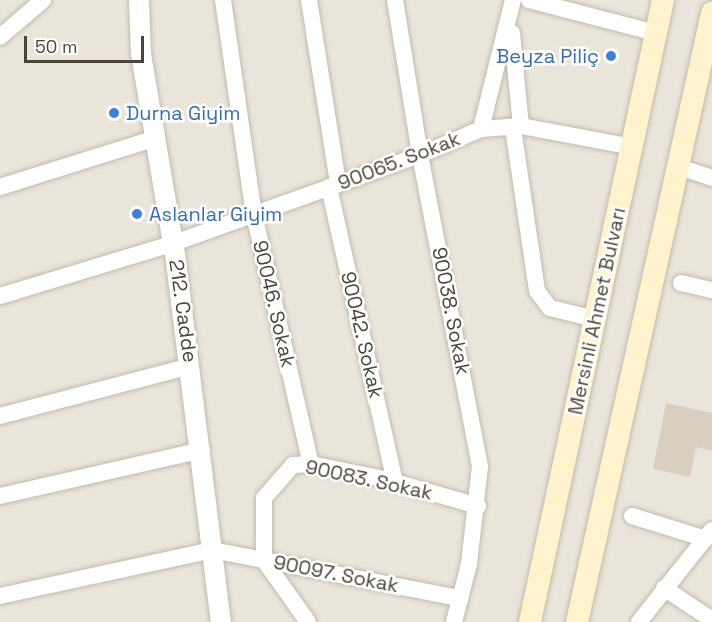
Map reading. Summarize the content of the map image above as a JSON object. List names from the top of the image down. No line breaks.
{"streets":{"main road":["Mersinli Ahmet Bulvarı"],"street":["90065. Sokak","90046. Sokak","212. Cadde","90038. Sokak","90042. Sokak","90083. Sokak","90097. Sokak"]},"crossings":[["90065. Sokak","90046. Sokak"],["90065. Sokak","212. Cadde"],["90065. Sokak","90038. Sokak"],["90065. Sokak","Mersinli Ahmet Bulvarı"],["90065. Sokak","90042. Sokak"],["90046. Sokak","90083. Sokak"],["212. Cadde","90097. Sokak"],["90038. Sokak","90083. Sokak"],["90038. Sokak","90097. Sokak"],["90042. Sokak","90083. Sokak"],["90083. Sokak","90097. Sokak"]],"places":["Beyza Piliç","Durna Giyim","Aslanlar Giyim"],"scale_bar":"50 m"}
